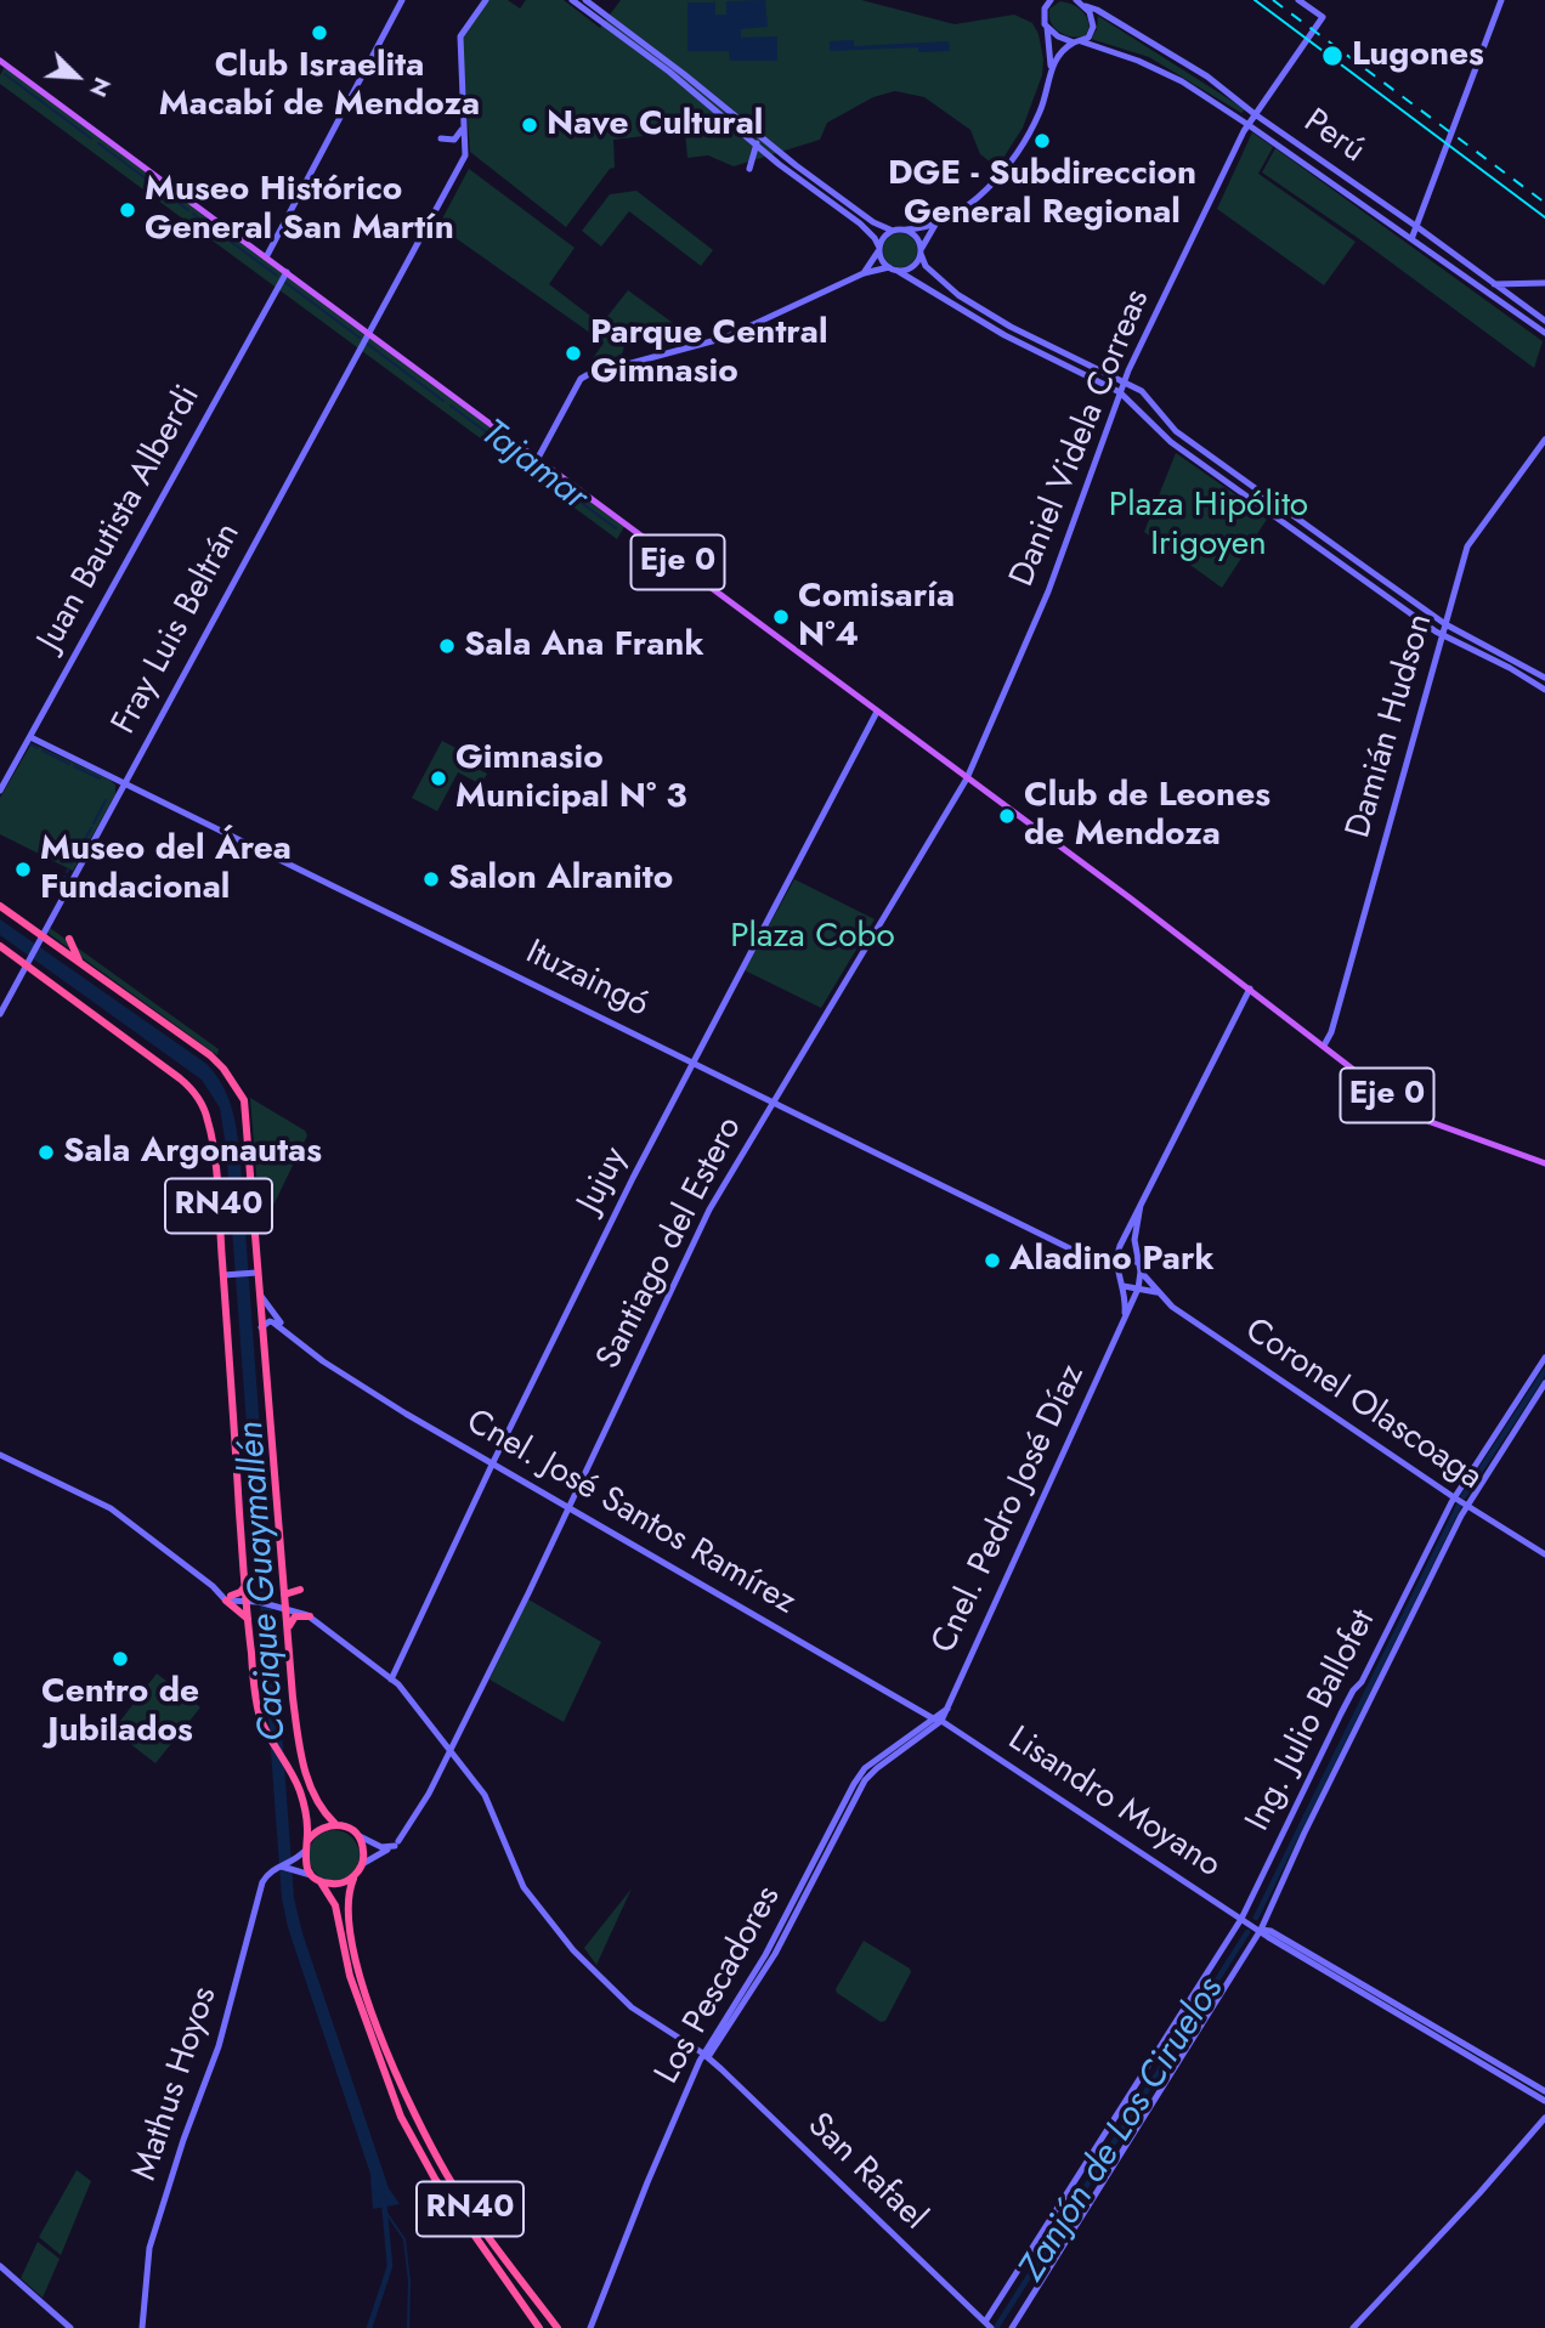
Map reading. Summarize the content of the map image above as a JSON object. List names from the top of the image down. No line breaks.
{"streets":{"highway":["RN40"],"main road":["Eje 0"],"street":["Perú","Daniel Videla Correas","Juan Bautista Alberdi","Fray Luis Beltrán","Damián Hudson","Ituzaingó","Jujuy","Santiago del Estero","Coronel Olascoaga","Cnel. Pedro José Díaz","Cnel. José Santos Ramírez","Ing. Julio Ballofet","Lisandro Moyano","Los Pescadores","Mathus Hoyos","San Rafael"]},"crossings":[["Perú","Daniel Videla Correas"],["Daniel Videla Correas","Eje 0"],["Daniel Videla Correas","Santiago del Estero"],["Juan Bautista Alberdi","Eje 0"],["Juan Bautista Alberdi","Ituzaingó"],["Eje 0","Fray Luis Beltrán"],["Eje 0","Damián Hudson"],["Eje 0","Jujuy"],["Eje 0","Santiago del Estero"],["Fray Luis Beltrán","Ituzaingó"],["Fray Luis Beltrán","RN40"],["Ituzaingó","Jujuy"],["Ituzaingó","Santiago del Estero"],["Ituzaingó","Cnel. Pedro José Díaz"],["Jujuy","Cnel. José Santos Ramírez"],["Jujuy","San Rafael"],["RN40","Cnel. José Santos Ramírez"],["RN40","Mathus Hoyos"],["Santiago del Estero","Cnel. José Santos Ramírez"],["Santiago del Estero","San Rafael"],["Coronel Olascoaga","Cnel. Pedro José Díaz"],["Coronel Olascoaga","Ing. Julio Ballofet"],["Cnel. Pedro José Díaz","Cnel. José Santos Ramírez"],["Cnel. Pedro José Díaz","Lisandro Moyano"],["Cnel. Pedro José Díaz","Los Pescadores"],["Cnel. José Santos Ramírez","Lisandro Moyano"],["Cnel. José Santos Ramírez","Los Pescadores"],["Ing. Julio Ballofet","Lisandro Moyano"],["Ing. Julio Ballofet","San Rafael"],["Lisandro Moyano","Los Pescadores"],["Los Pescadores","San Rafael"]],"water":["Tajamar","Cacique Guaymallén","Zanjón de Los Ciruelos"],"parks":["Plaza Hipólito Irigoyen","Plaza Cobo"],"places":["Club Israelita Macabí de Mendoza","Lugones","Nave Cultural","DGE - Subdireccion General Regional","Museo Histórico General San Martín","Parque Central Gimnasio","Comisaría N°4","Sala Ana Frank","Gimnasio Municipal Nº 3","Club de Leones de Mendoza","Museo del Área Fundacional","Salon Alranito","Sala Argonautas","Aladino Park","Centro de Jubilados"],"north":"bottom right"}
